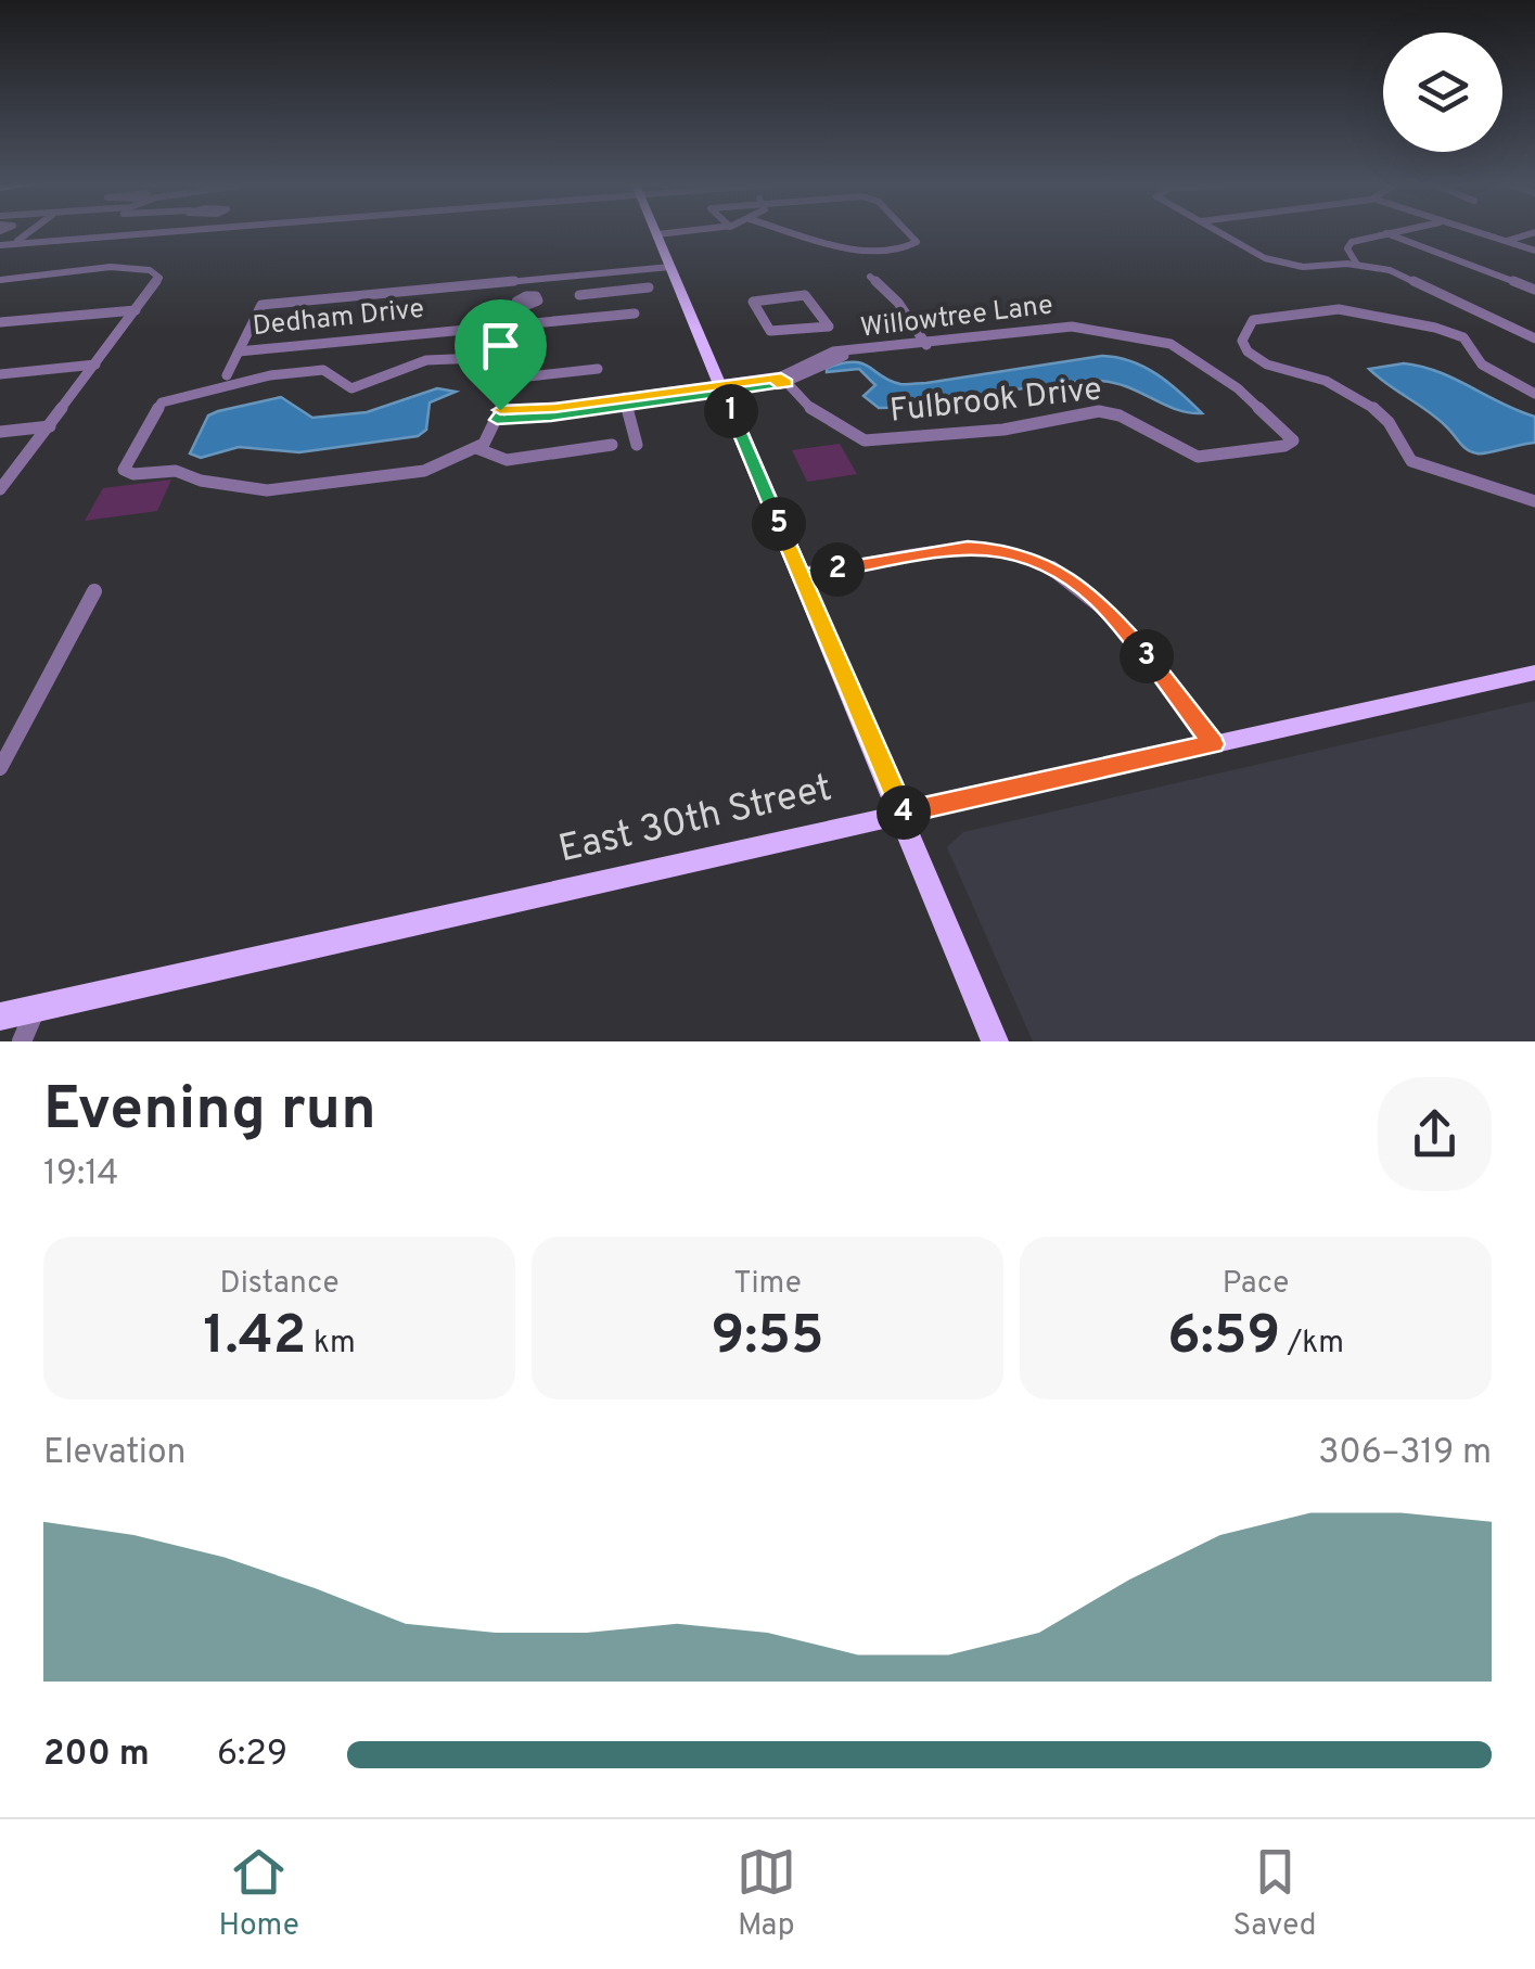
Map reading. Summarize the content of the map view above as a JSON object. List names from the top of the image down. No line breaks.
{"streets":{"main road":["East 30th Street"],"street":["Willowtree Lane","Dedham Drive","Fulbrook Drive"]},"crossings":[["Willowtree Lane","Fulbrook Drive"]],"page":{"pins":["1","5","2","3","4"],"heading":["Evening run","19:14"],"stats":[["Distance","1.42 km"],["Time","9:55"],["Pace","6:59 /km"]],"chart":["Elevation","306–319 m"],"list":[{"name":"200 m","note":"6:29"}],"tabs":["Home","Map","Saved"]}}
